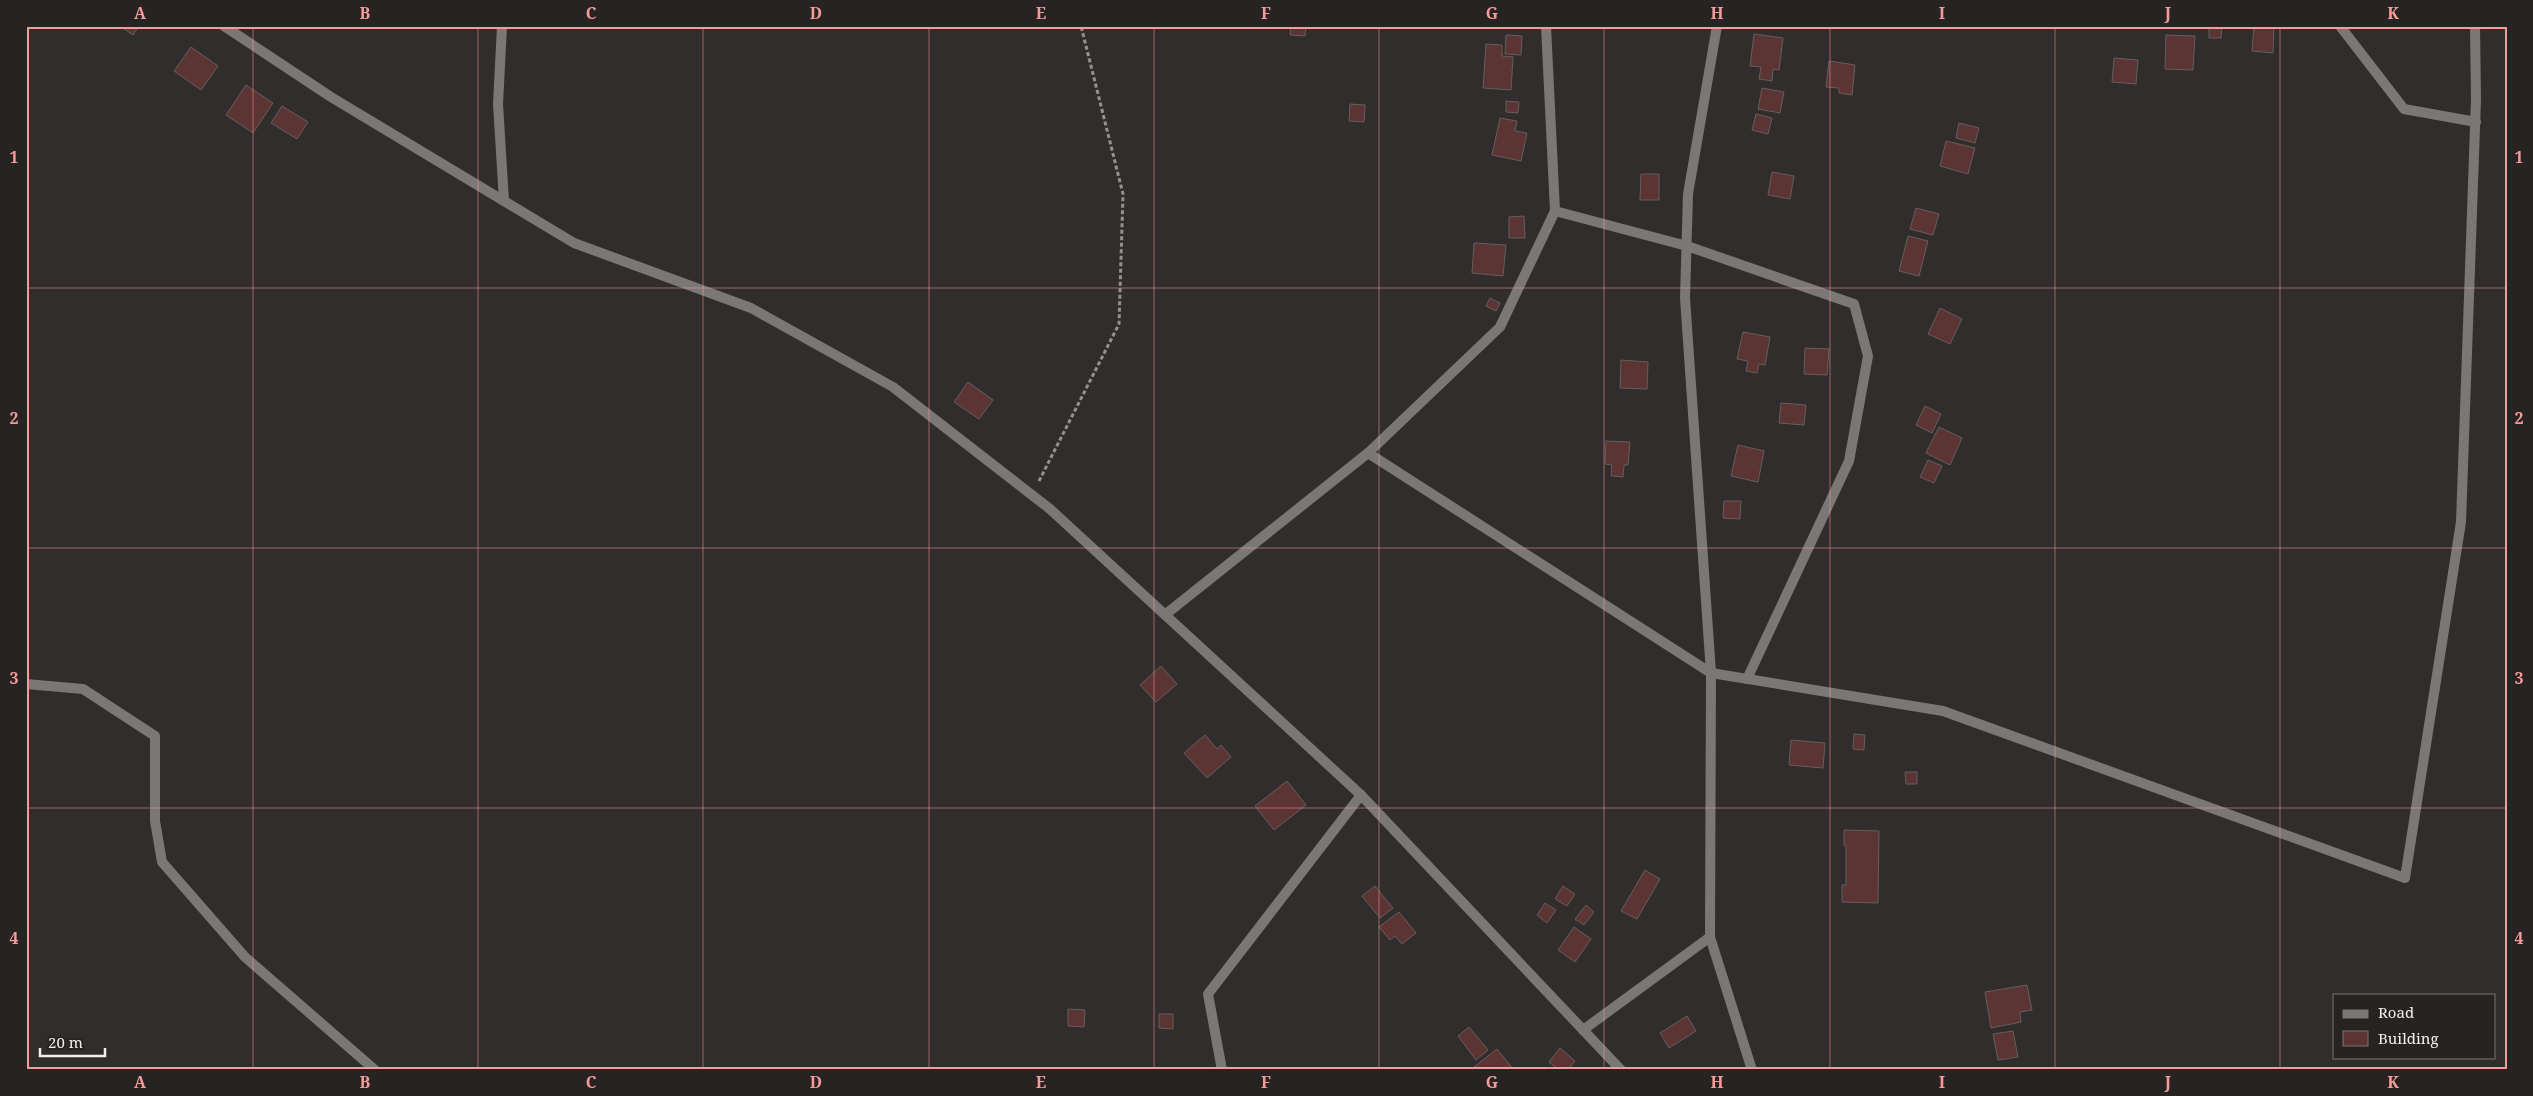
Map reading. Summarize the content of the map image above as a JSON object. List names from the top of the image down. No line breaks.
{"legend":["Road","Building"],"scale_bar":"20 m","grid":{"columns":["A","B","C","D","E","F","G","H","I","J","K"],"rows":["1","2","3","4"]}}
